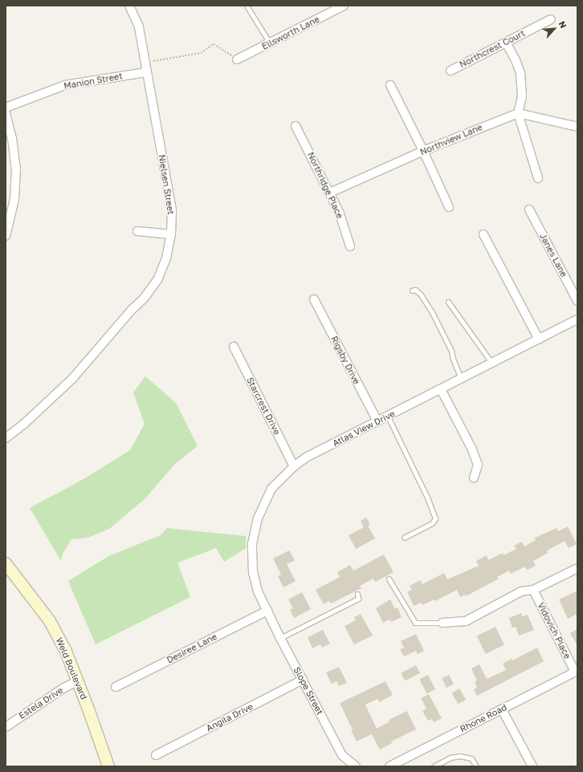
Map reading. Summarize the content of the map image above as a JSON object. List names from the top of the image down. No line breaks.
{"streets":{"main road":["Weld Boulevard"],"street":["Ellsworth Lane","Northcrest Court","Manion Street","Northview Lane","Nielsen Street","Northridge Place","Janes Lane","Rigsby Drive","Starcrest Drive","Atlas View Drive","Vidovich Place","Desiree Lane","Slope Street","Estela Drive","Angila Drive","Rhone Road"]},"crossings":[["Manion Street","Nielsen Street"],["Northview Lane","Northridge Place"],["Rigsby Drive","Atlas View Drive"],["Starcrest Drive","Atlas View Drive"],["Atlas View Drive","Desiree Lane"],["Atlas View Drive","Slope Street"],["Vidovich Place","Rhone Road"],["Desiree Lane","Slope Street"],["Weld Boulevard","Estela Drive"],["Slope Street","Angila Drive"]],"north":"top right"}
